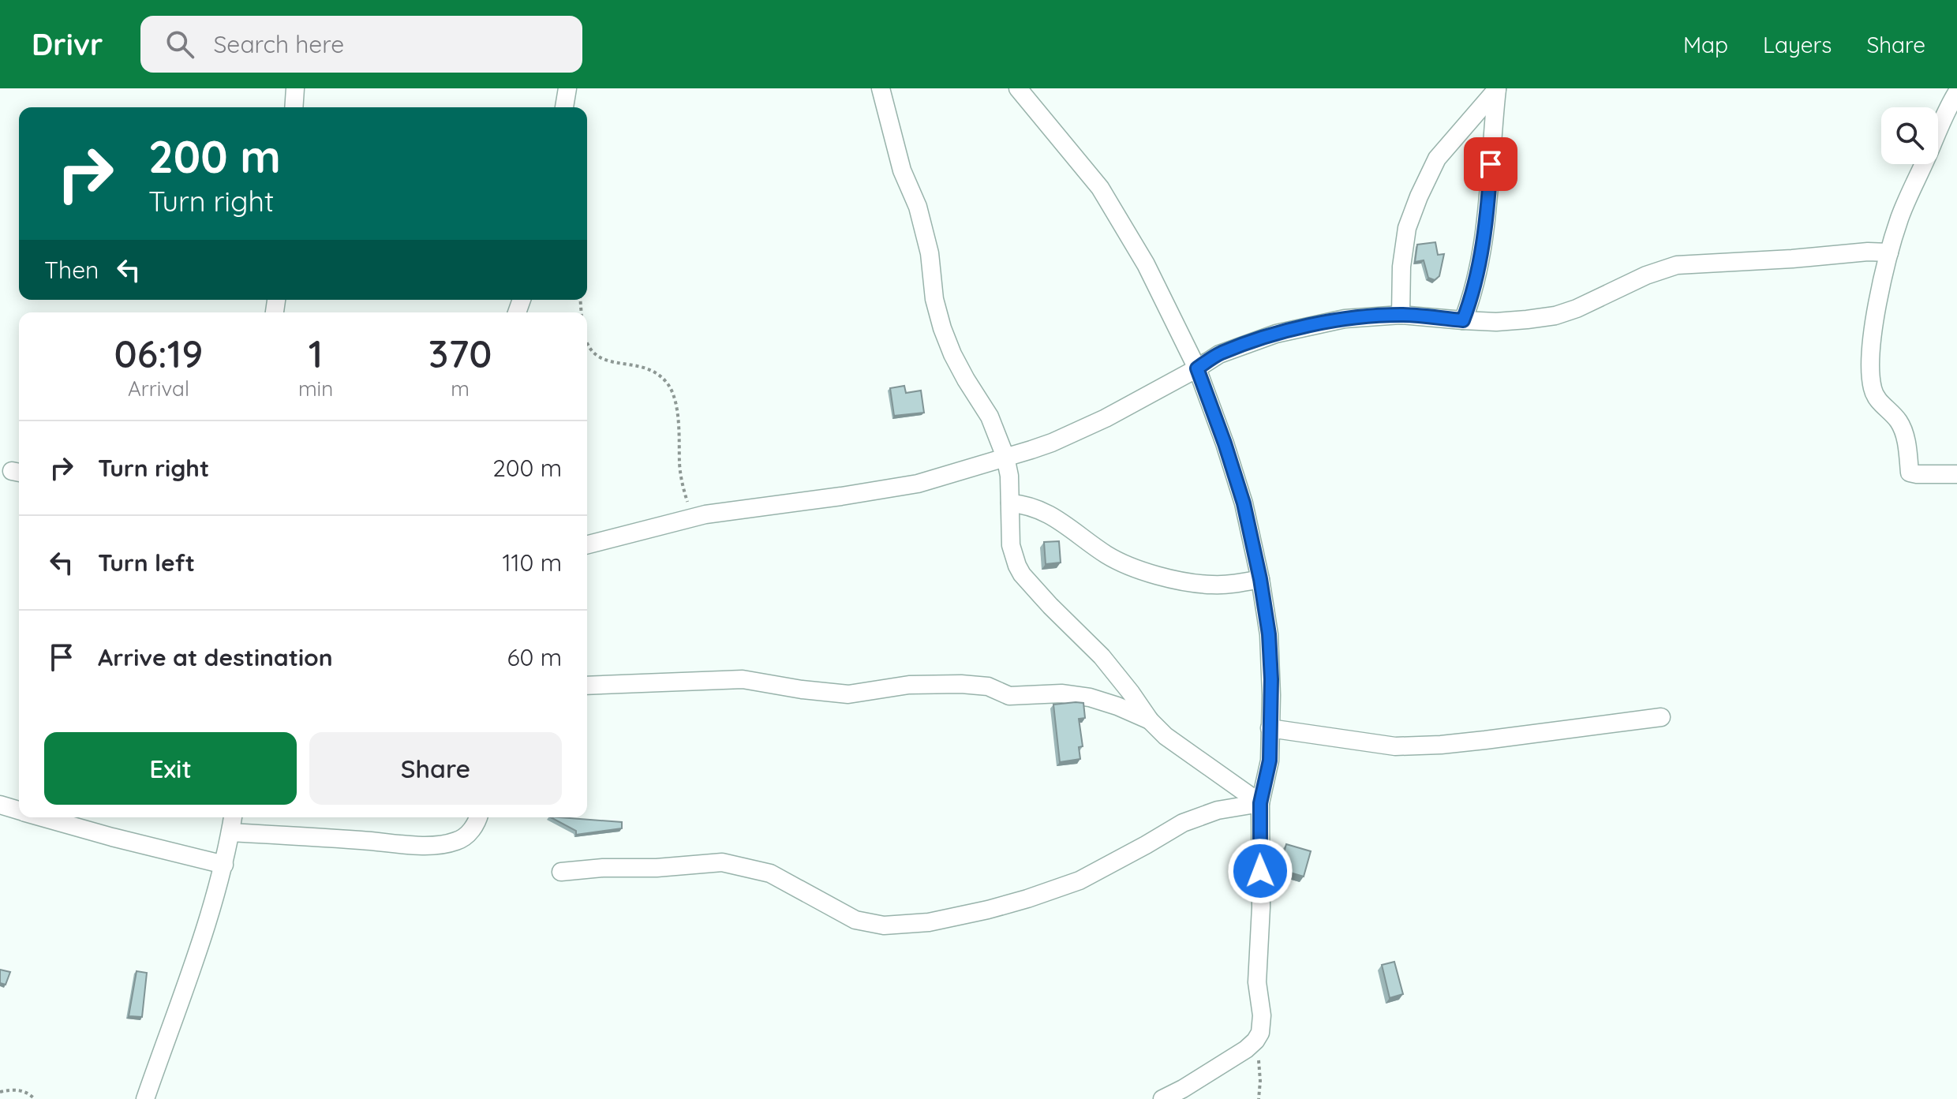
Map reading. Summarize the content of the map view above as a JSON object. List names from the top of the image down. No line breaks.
{"page":{"header":"Drivr","search":"Search here","nav":["Map","Layers","Share"],"turn":["200 m","Turn right"],"then":"Then","eta":["06:19","Arrival","1","min","370","m"],"list":[{"name":"Turn right","value":"200 m"},{"name":"Turn left","value":"110 m"},{"name":"Arrive at destination","value":"60 m"}],"buttons":["Exit","Share"]}}
